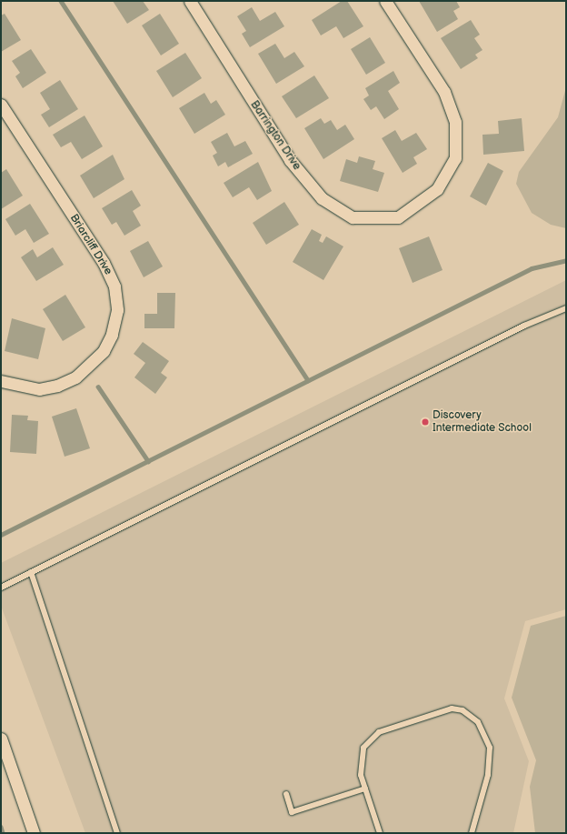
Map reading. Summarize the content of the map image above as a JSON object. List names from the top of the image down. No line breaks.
{"streets":{"street":["Barrington Drive","Briarcliff Drive"]},"places":["Discovery Intermediate School"]}
